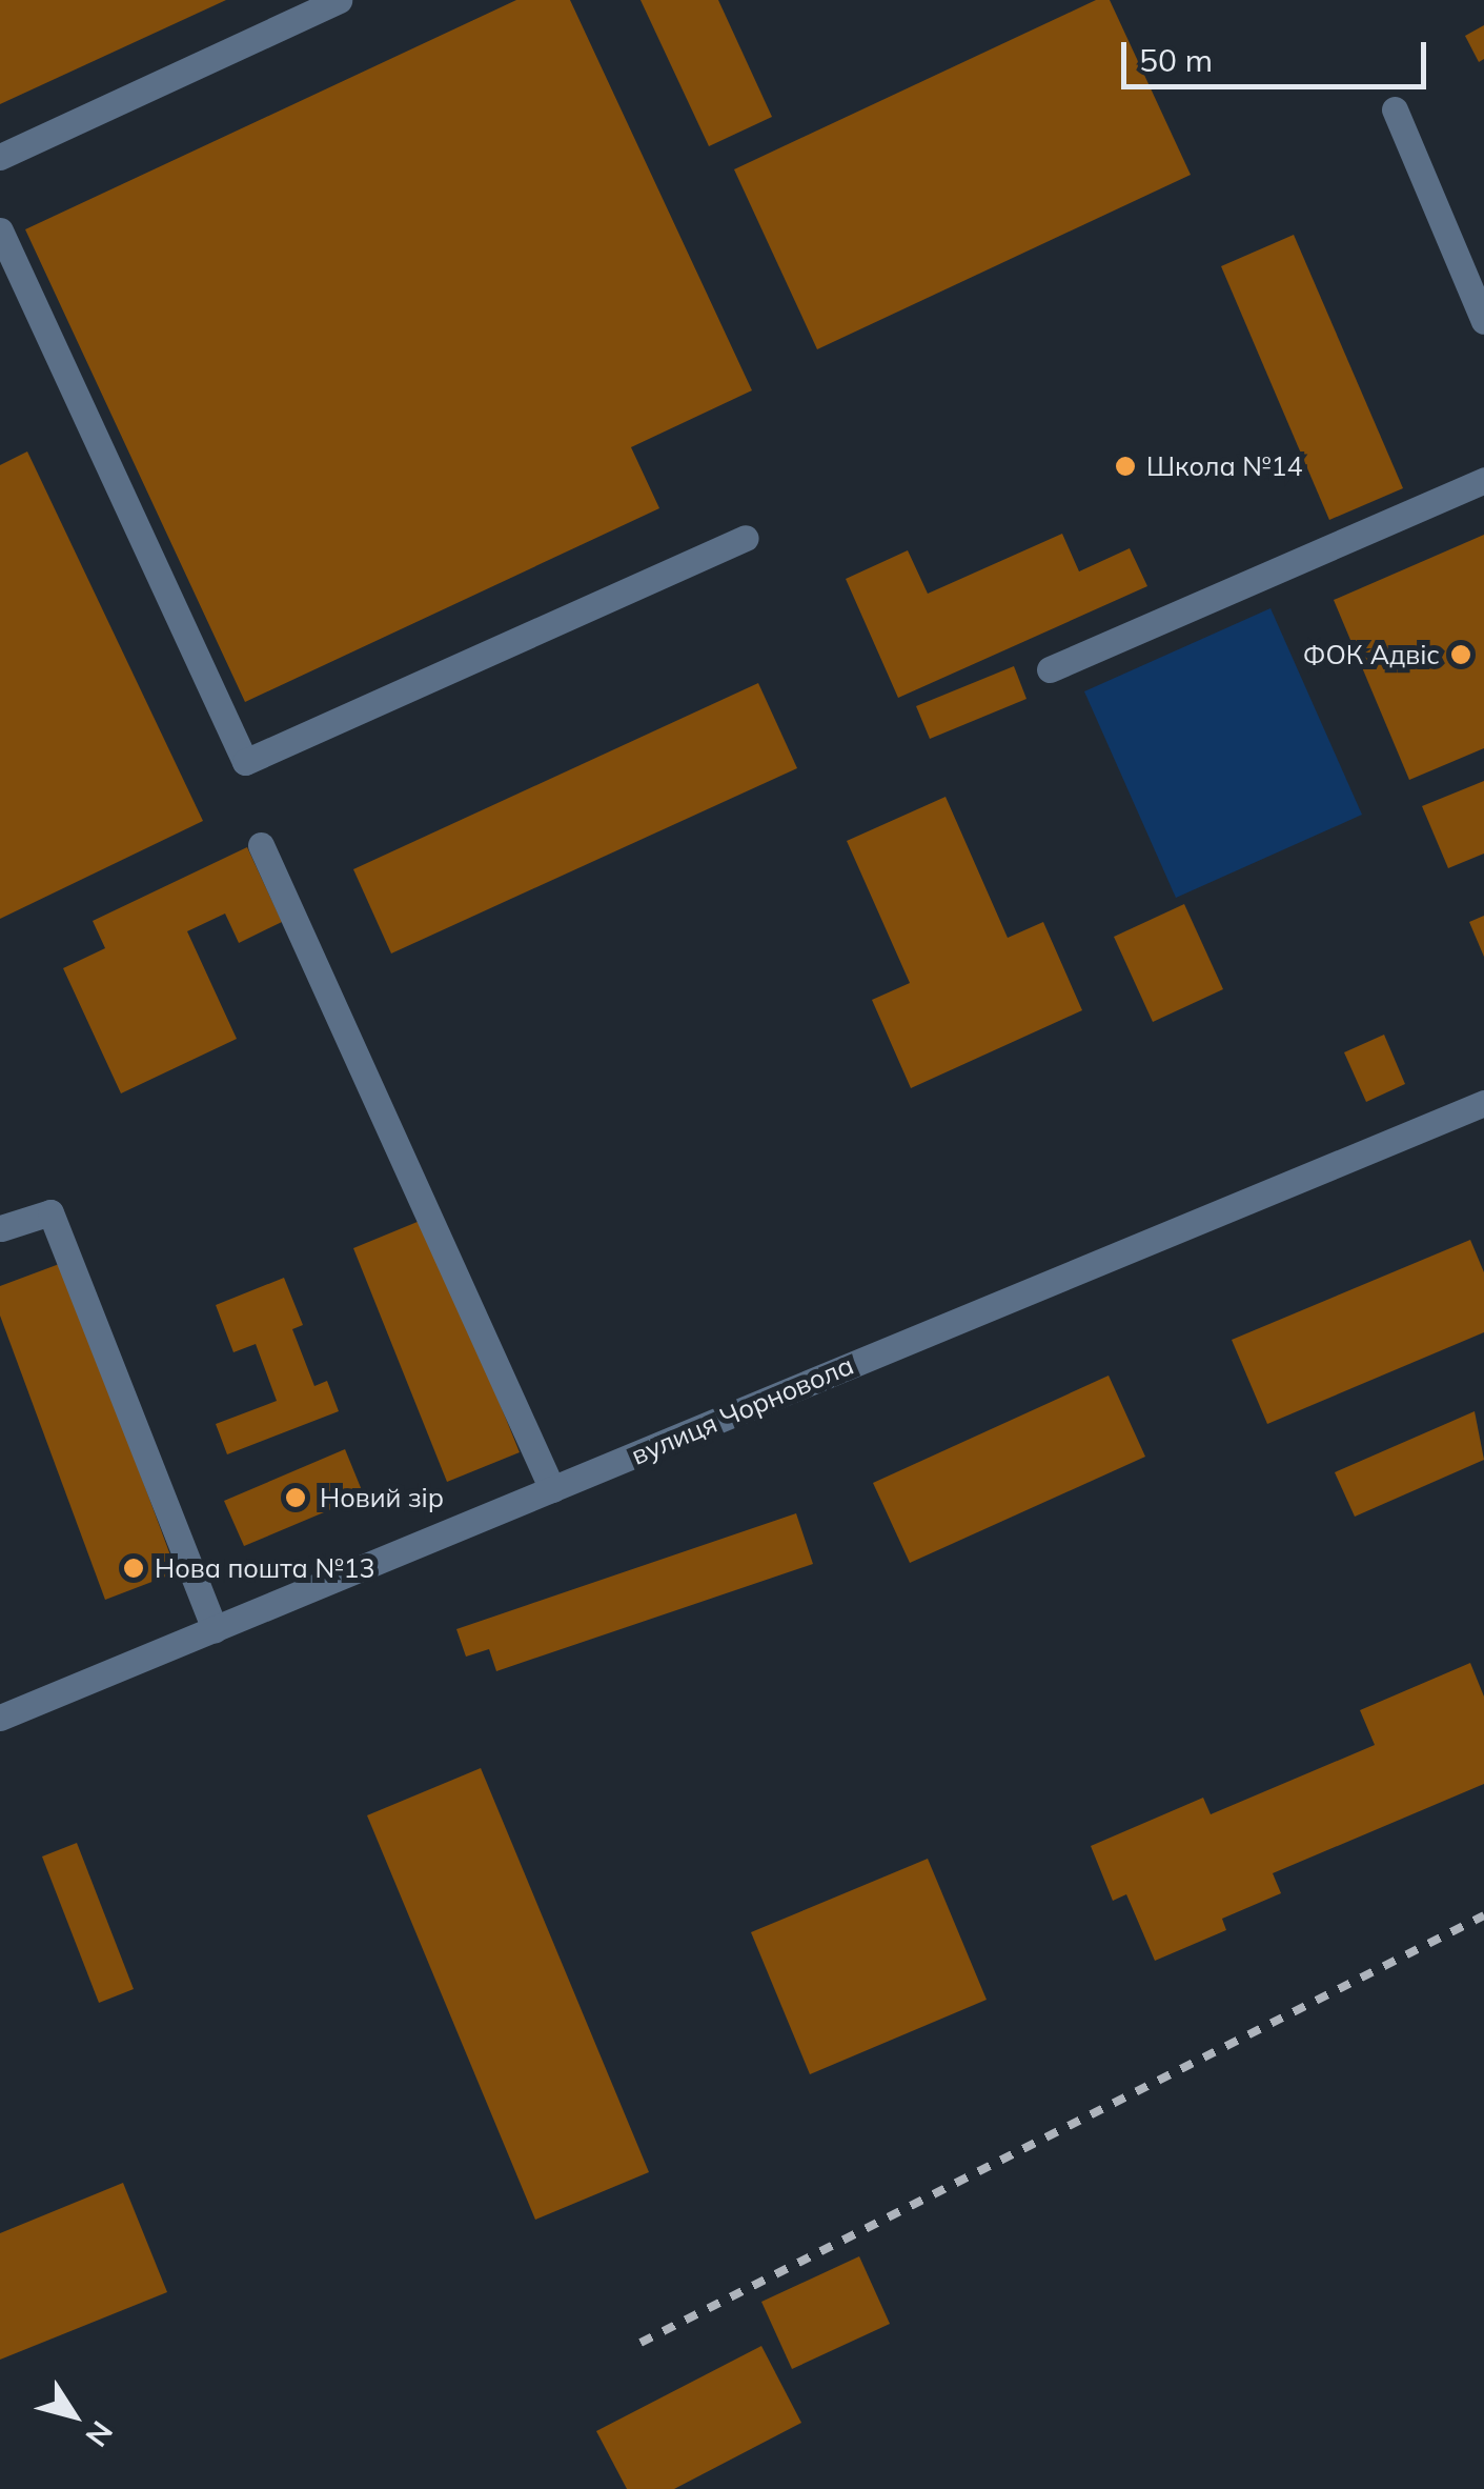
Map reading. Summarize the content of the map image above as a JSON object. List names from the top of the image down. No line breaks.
{"streets":{"street":["вулиця Чорновола"]},"places":["Школа №14","ФОК Адвіс","Новий зір","Нова пошта №13"],"scale_bar":"50 m","north":"bottom right"}
